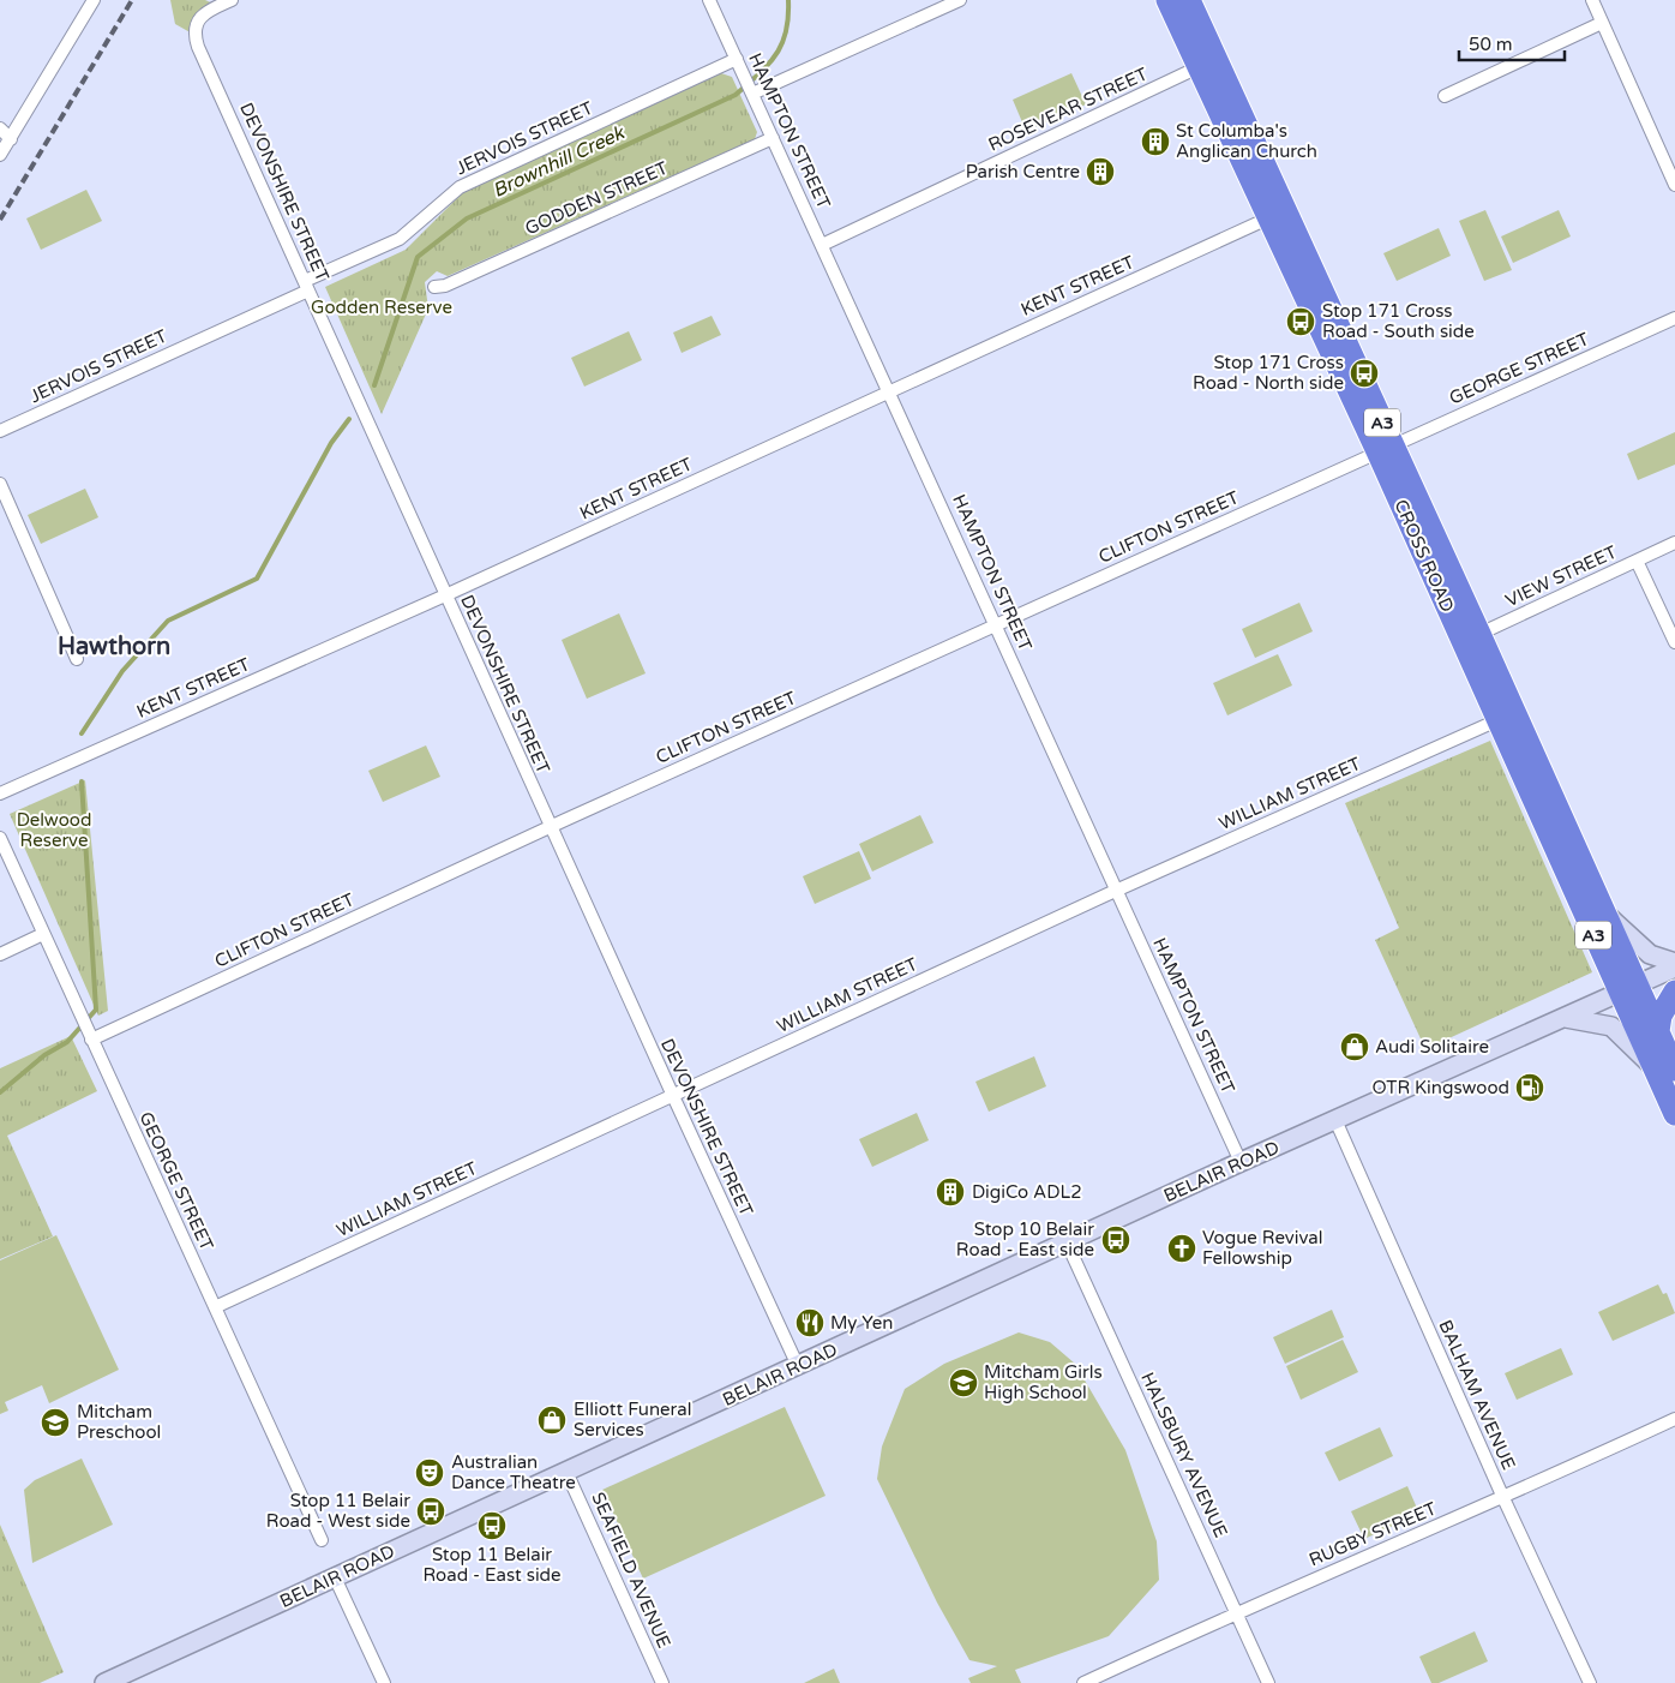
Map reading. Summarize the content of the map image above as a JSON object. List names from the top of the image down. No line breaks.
{"streets":{"highway":["A3","CROSS ROAD"],"main road":["BELAIR ROAD"],"street":["ROSEVEAR STREET","HAMPTON STREET","JERVOIS STREET","DEVONSHIRE STREET","GODDEN STREET","KENT STREET","GEORGE STREET","CLIFTON STREET","VIEW STREET","WILLIAM STREET","BALHAM AVENUE","HALSBURY AVENUE","RUGBY STREET","SEAFIELD AVENUE"]},"crossings":[["ROSEVEAR STREET","HAMPTON STREET"],["ROSEVEAR STREET","CROSS ROAD"],["HAMPTON STREET","JERVOIS STREET"],["HAMPTON STREET","GODDEN STREET"],["HAMPTON STREET","KENT STREET"],["HAMPTON STREET","CLIFTON STREET"],["HAMPTON STREET","WILLIAM STREET"],["HAMPTON STREET","BELAIR ROAD"],["JERVOIS STREET","DEVONSHIRE STREET"],["DEVONSHIRE STREET","KENT STREET"],["DEVONSHIRE STREET","CLIFTON STREET"],["DEVONSHIRE STREET","WILLIAM STREET"],["DEVONSHIRE STREET","BELAIR ROAD"],["KENT STREET","CROSS ROAD"],["GEORGE STREET","CLIFTON STREET"],["GEORGE STREET","CROSS ROAD"],["GEORGE STREET","WILLIAM STREET"],["CLIFTON STREET","CROSS ROAD"],["CROSS ROAD","VIEW STREET"],["CROSS ROAD","WILLIAM STREET"],["CROSS ROAD","BELAIR ROAD"],["BELAIR ROAD","BALHAM AVENUE"],["BELAIR ROAD","HALSBURY AVENUE"],["BELAIR ROAD","SEAFIELD AVENUE"],["BALHAM AVENUE","RUGBY STREET"],["HALSBURY AVENUE","RUGBY STREET"]],"districts":["Hawthorn"],"water":["Brownhill Creek"],"parks":["Godden Reserve","Delwood Reserve"],"places":{"building":["St Columba's Anglican Church","Parish Centre","DigiCo ADL2"],"bus stop":["Stop 171 Cross Road - South side","Stop 171 Cross Road - North side","Stop 10 Belair Road - East side","Stop 11 Belair Road - West side","Stop 11 Belair Road - East side"],"shop":["Audi Solitaire","Elliott Funeral Services"],"fuel station":["OTR Kingswood"],"church":["Vogue Revival Fellowship"],"restaurant":["My Yen"],"school or university":["Mitcham Girls High School","Mitcham Preschool"],"theatre":["Australian Dance Theatre"]},"scale_bar":"50 m"}
